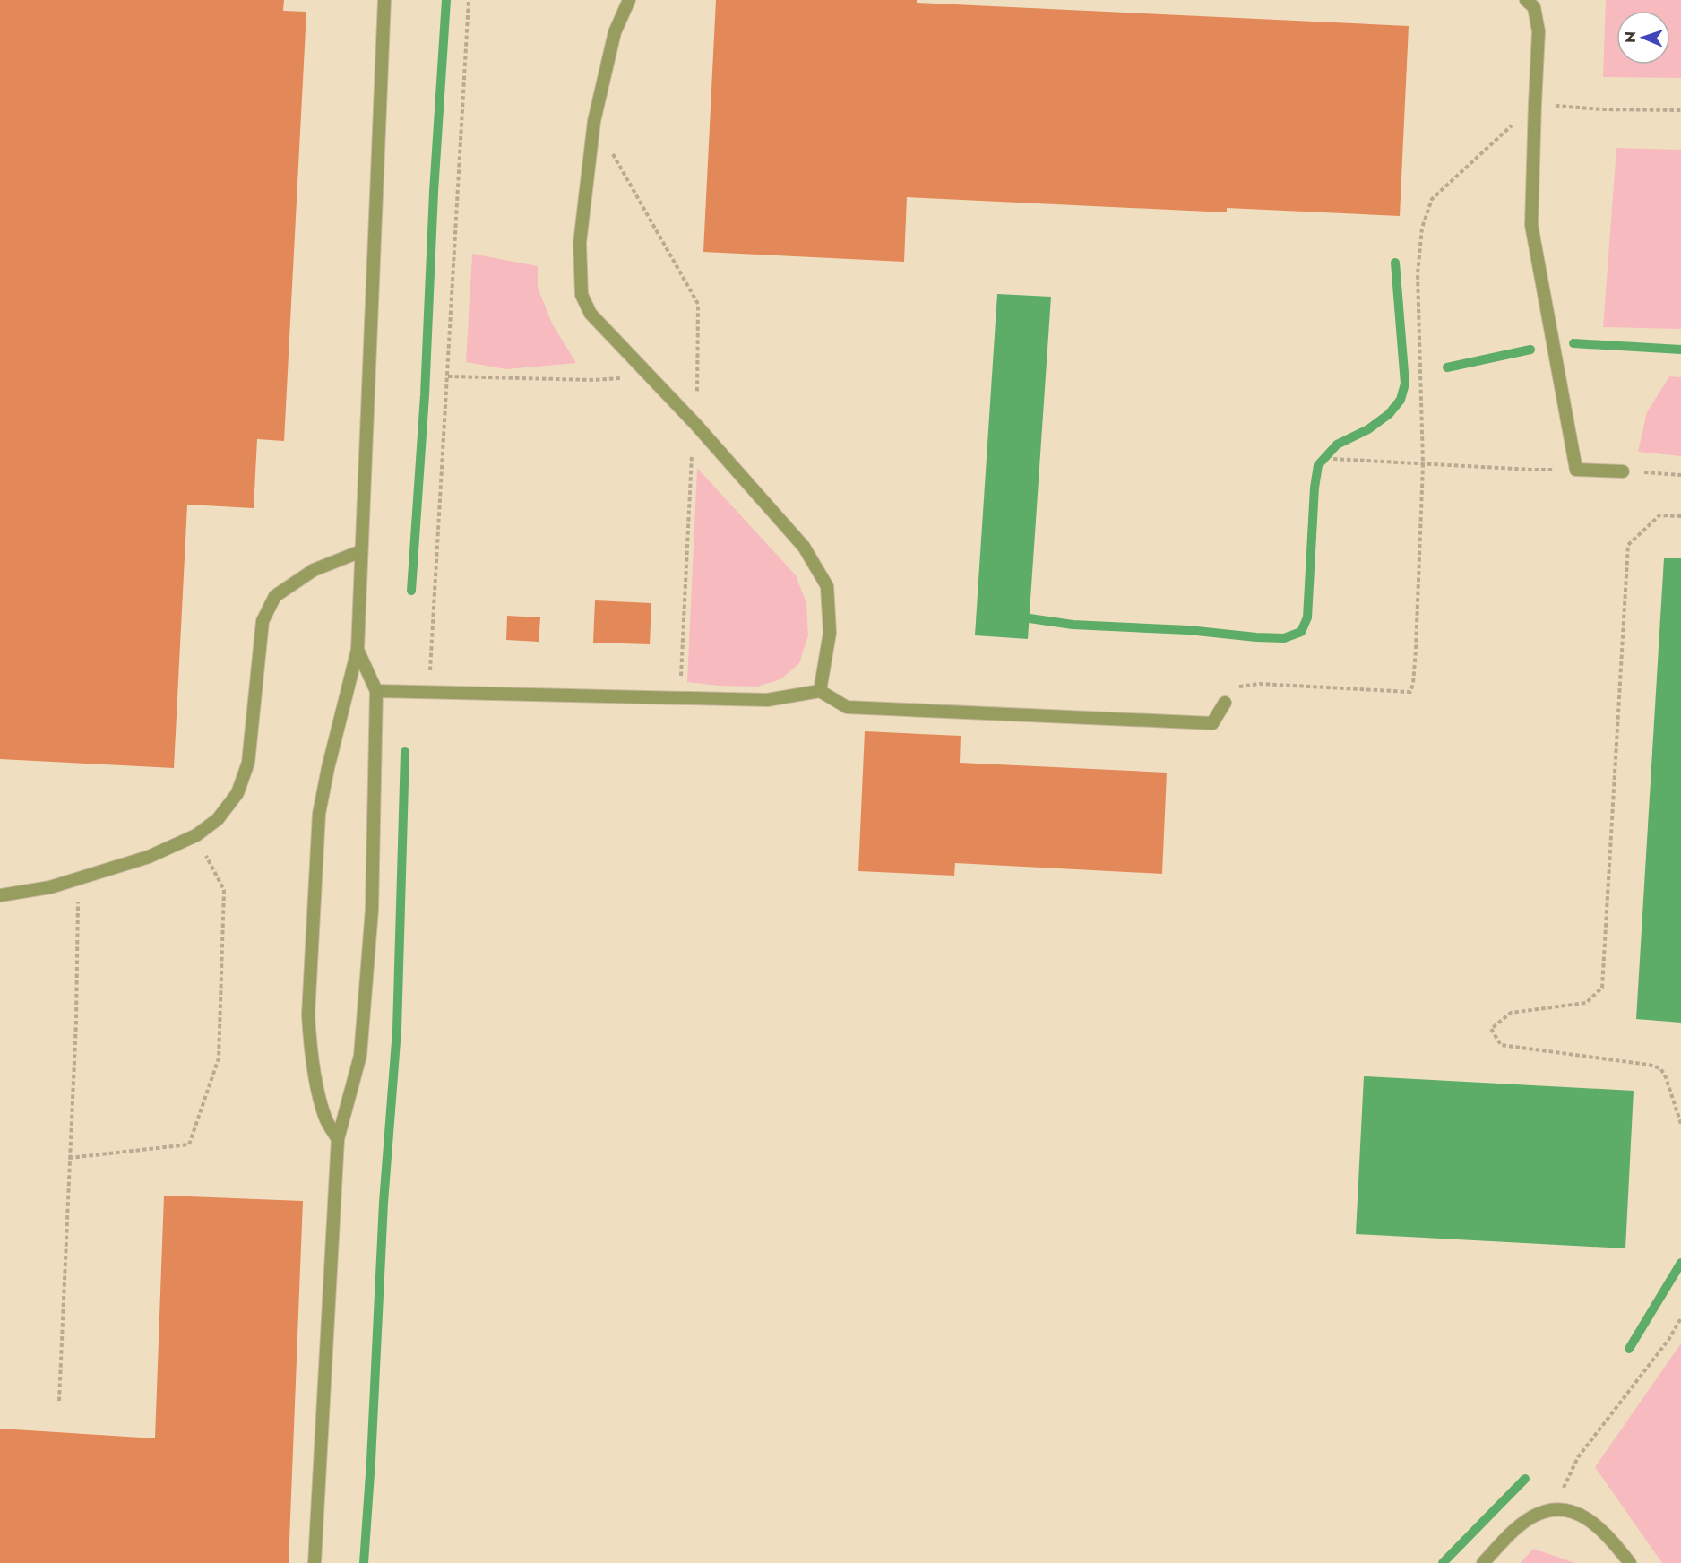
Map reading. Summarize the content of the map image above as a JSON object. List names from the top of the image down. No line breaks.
{"north":"left"}
